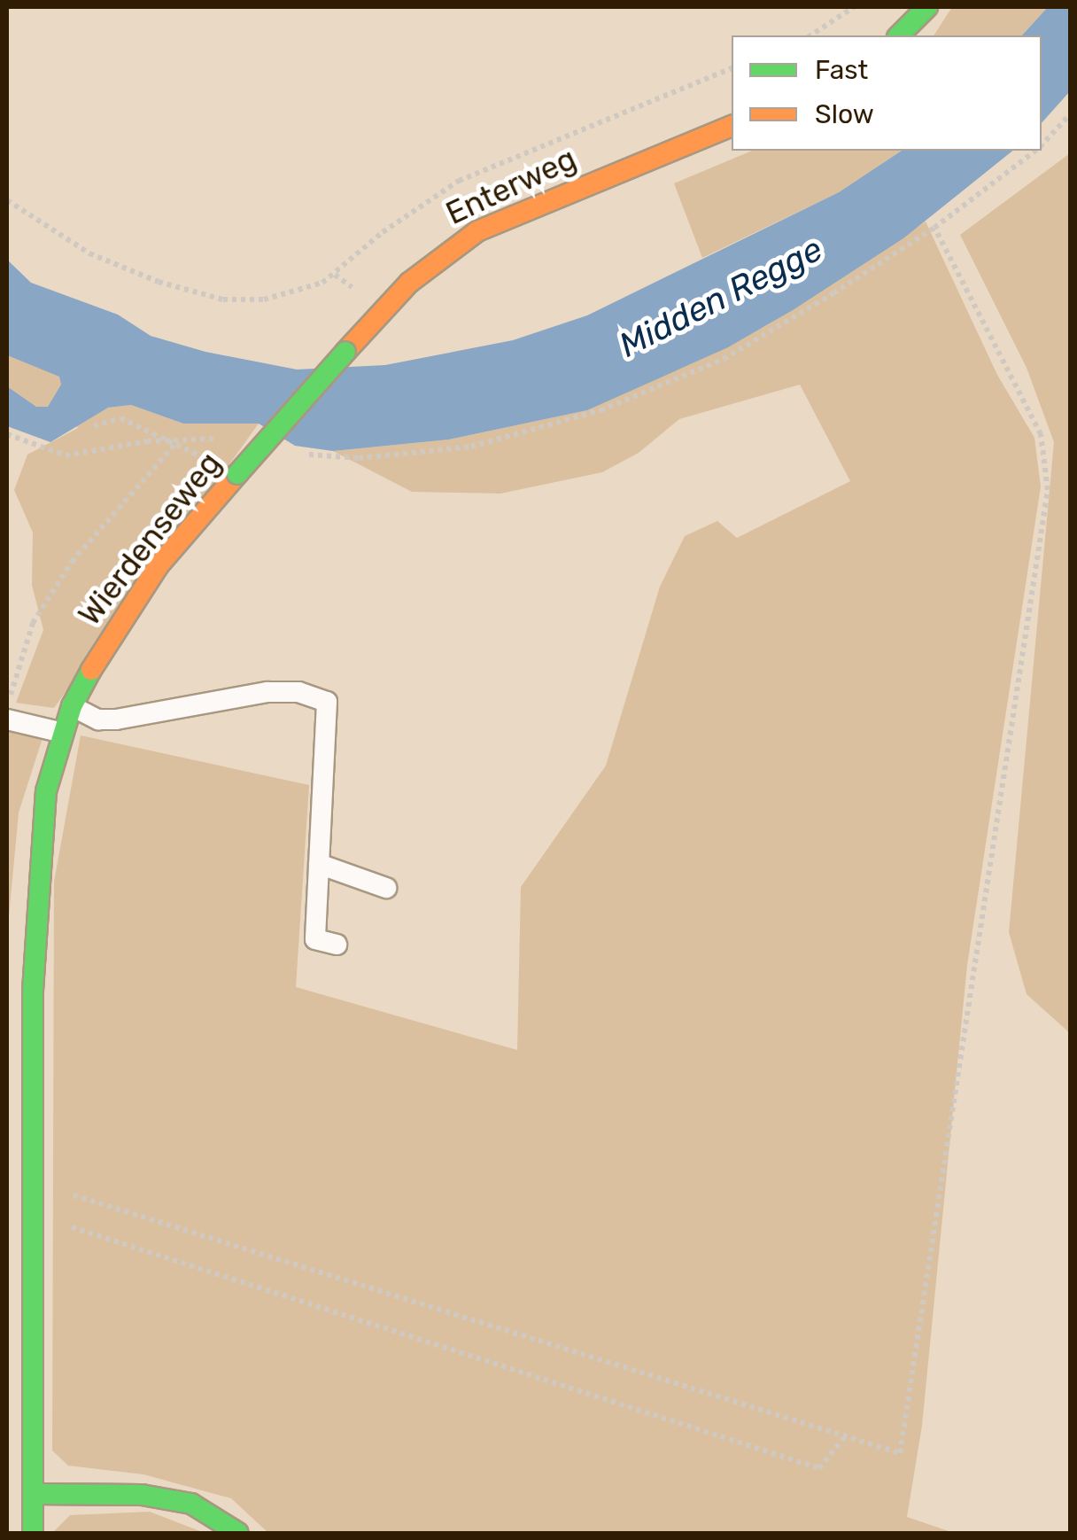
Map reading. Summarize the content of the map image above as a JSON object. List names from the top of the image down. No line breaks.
{"streets":{"main road":["Enterweg","Wierdenseweg"]},"crossings":[["Enterweg","Wierdenseweg"]],"water":["Midden Regge"],"legend":["Fast","Slow"]}
